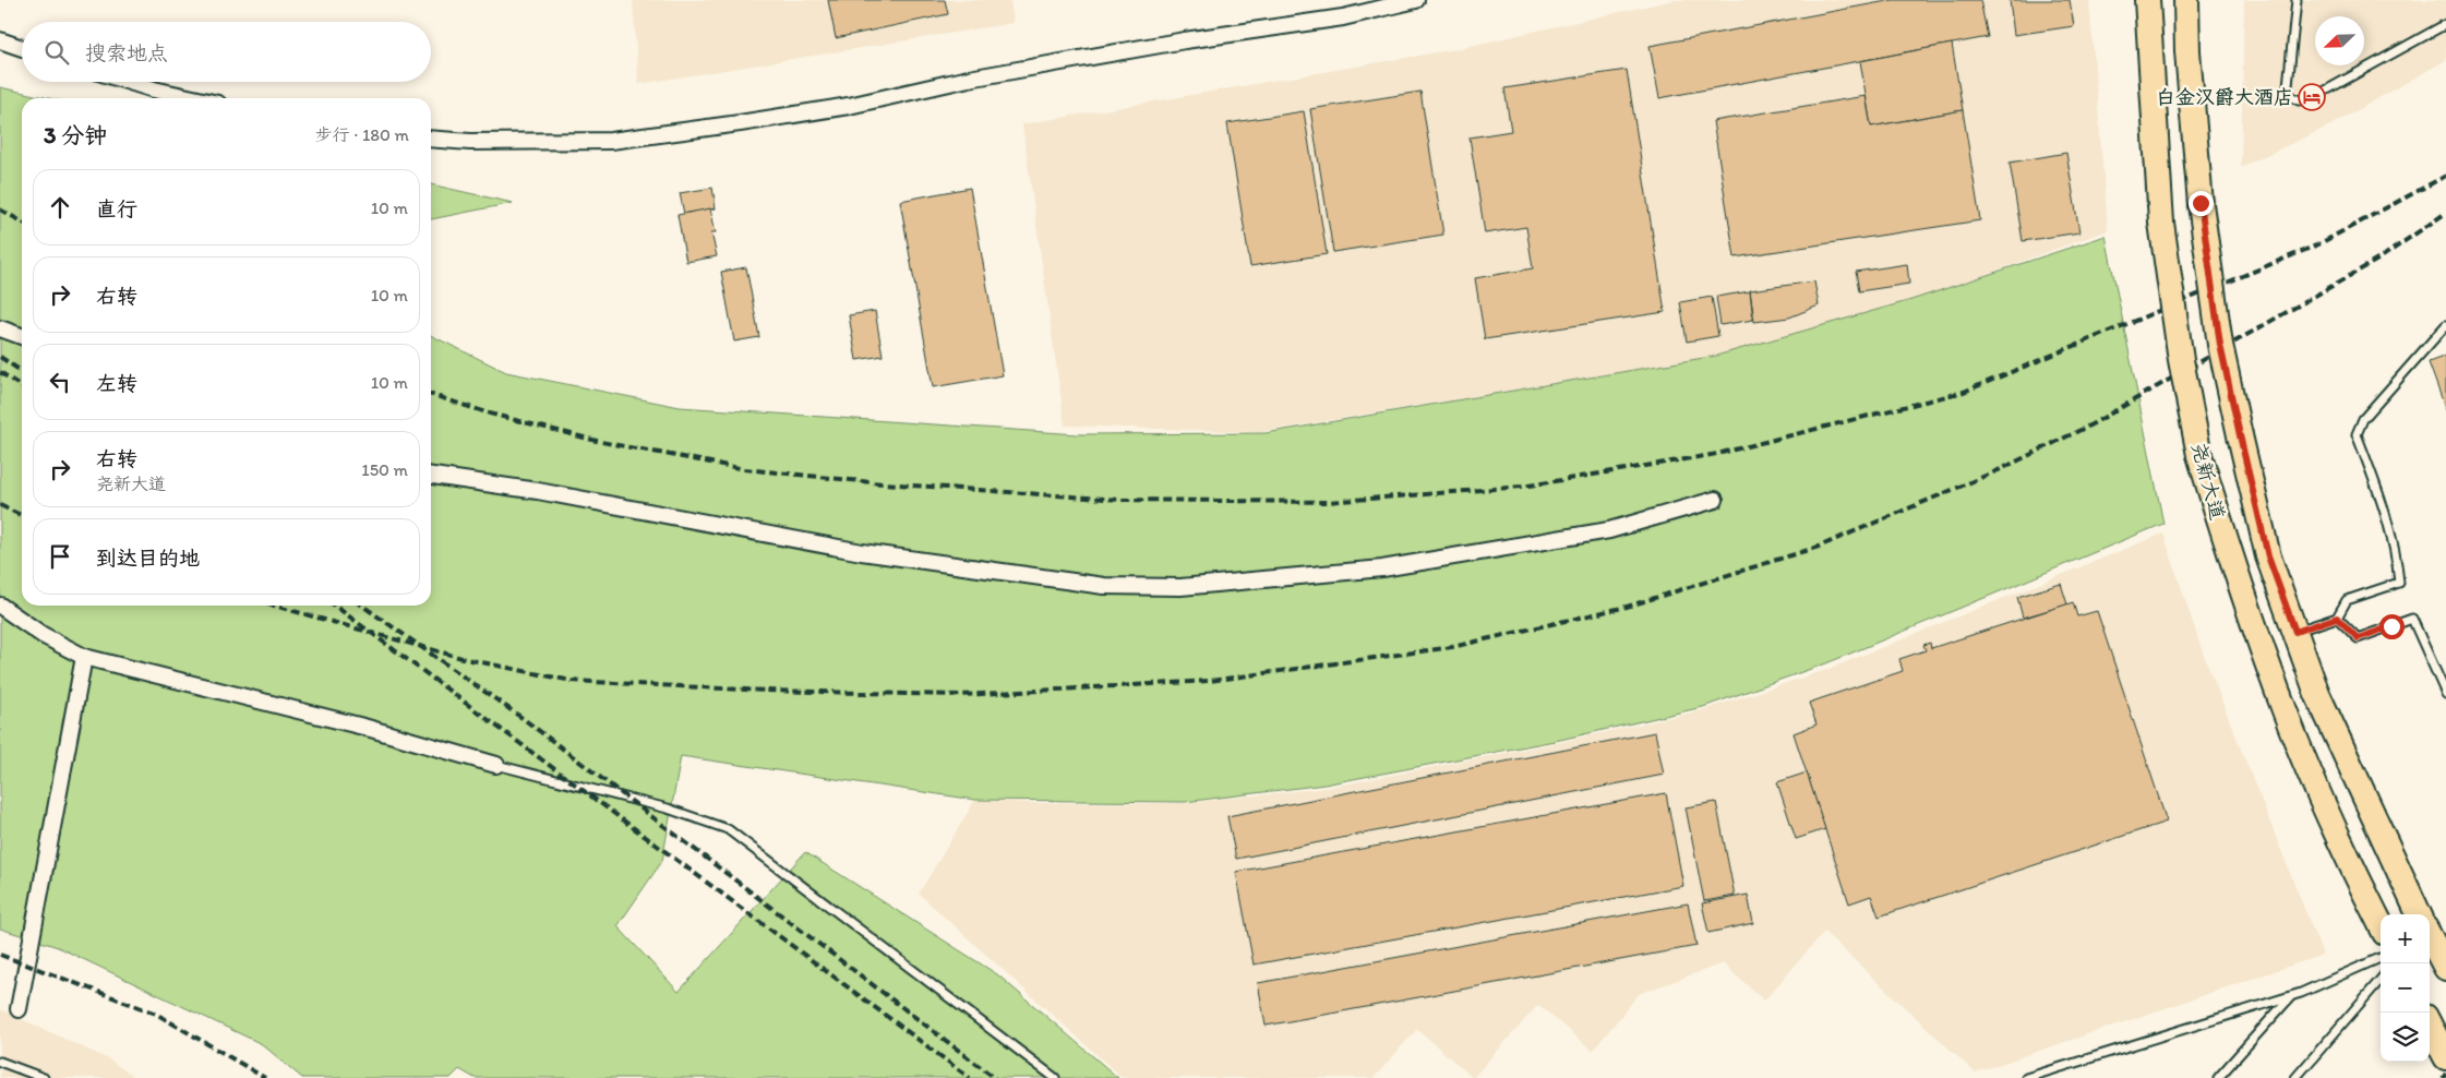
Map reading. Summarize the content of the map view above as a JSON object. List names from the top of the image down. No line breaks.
{"streets":{"main road":["尧新大道"]},"places":{"hotel":["白金汉爵大酒店"]},"north":"bottom left","page":{"search":"搜索地点","heading":["3 分钟","步行 · 180 m"],"list":[["直行","10 m"],["右转","10 m"],["左转","10 m"],["右转","尧新大道","150 m"],"到达目的地"],"map_buttons":["+","−"]}}
